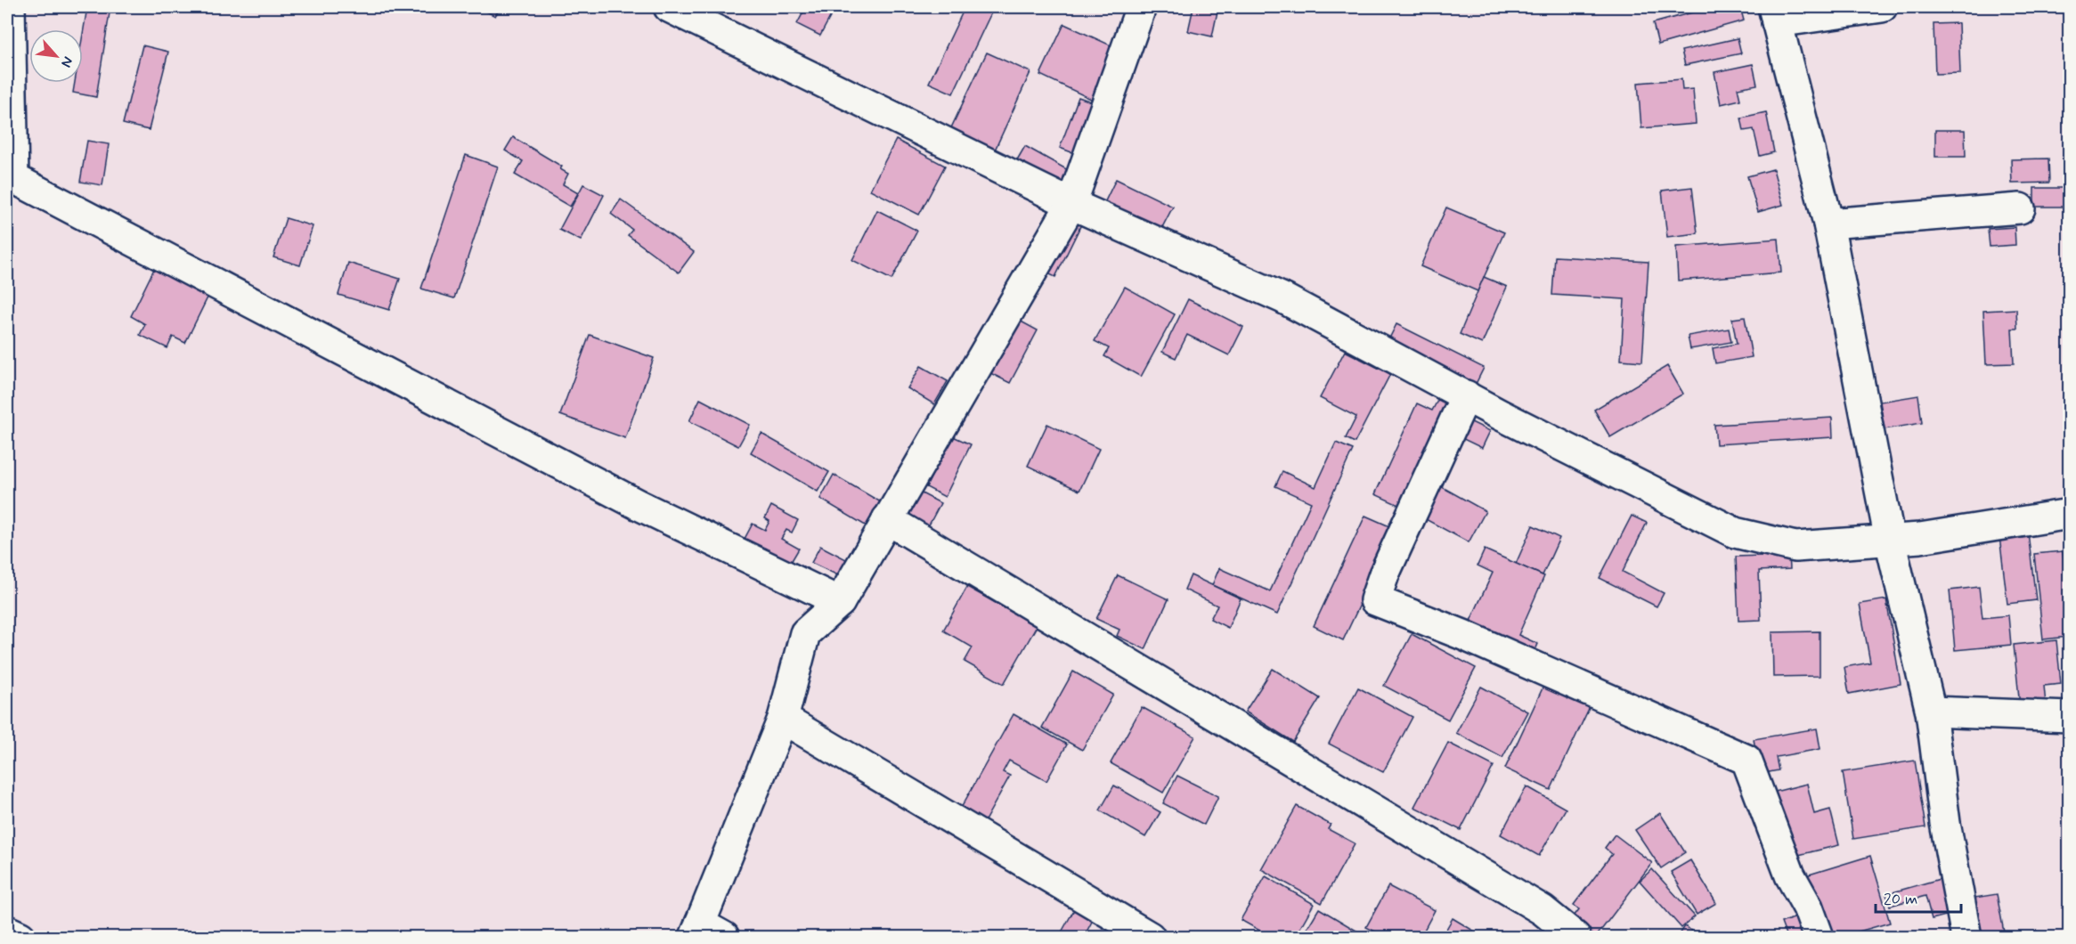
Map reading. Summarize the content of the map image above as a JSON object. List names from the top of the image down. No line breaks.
{"scale_bar":"20 m","north":"bottom right"}
